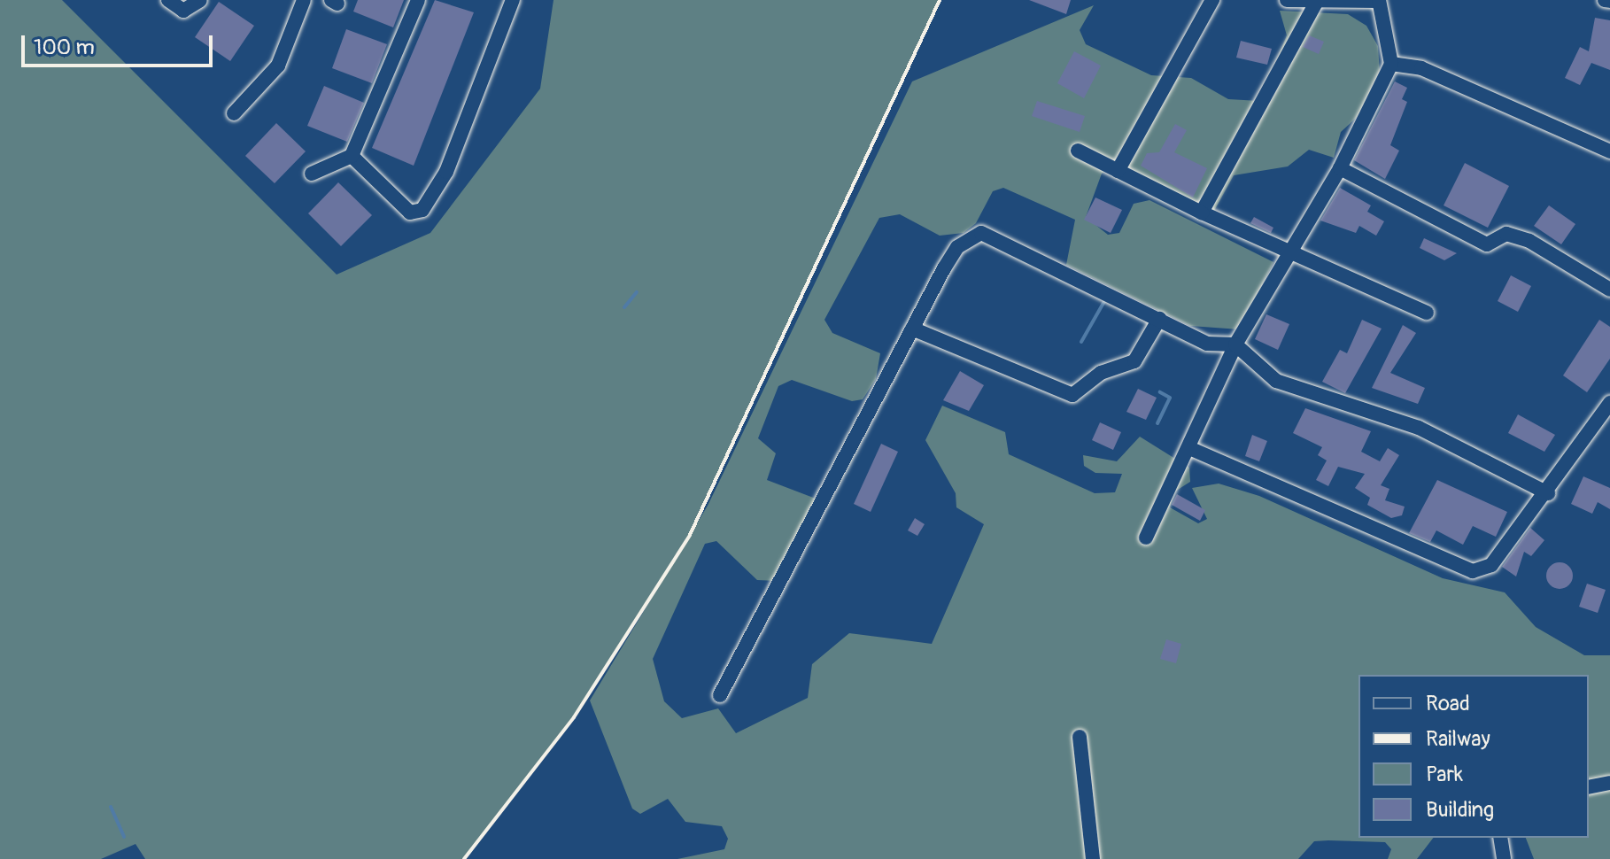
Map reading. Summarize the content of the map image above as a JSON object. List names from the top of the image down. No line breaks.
{"legend":["Road","Railway","Park","Building"],"scale_bar":"100 m"}
